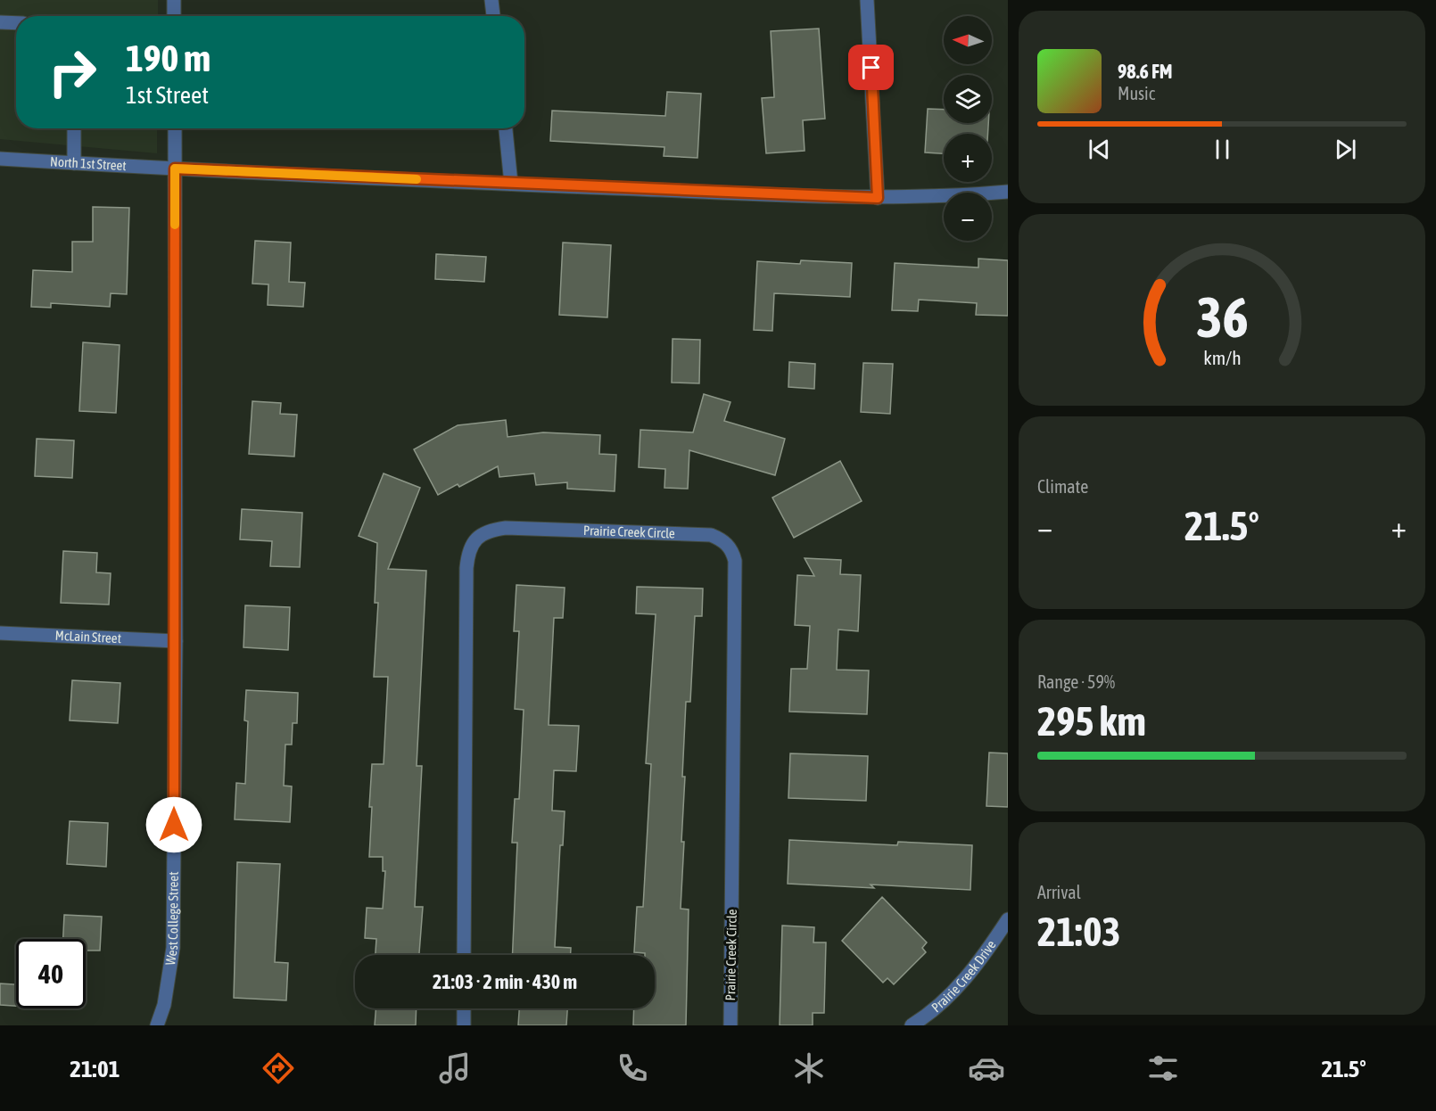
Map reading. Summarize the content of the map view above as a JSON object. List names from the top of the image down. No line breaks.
{"streets":{"street":["North 1st Street","Prairie Creek Circle","McLain Street","West College Street","Prairie Creek Drive"]},"crossings":[["North 1st Street","West College Street"],["McLain Street","West College Street"]],"north":"left","page":{"map_buttons":["+","−"],"turn":["190 m","1st Street"],"song":["98.6 FM","Music"],"tile":["Climate",["Range · 59%","295 km"],["Arrival","21:03"]],"heat":["−","21.5°","+"],"limit":"40","trip":"21:03 · 2 min · 430 m","tabs":["21:01","21.5°"],"gauge":["36","km/h"]}}
